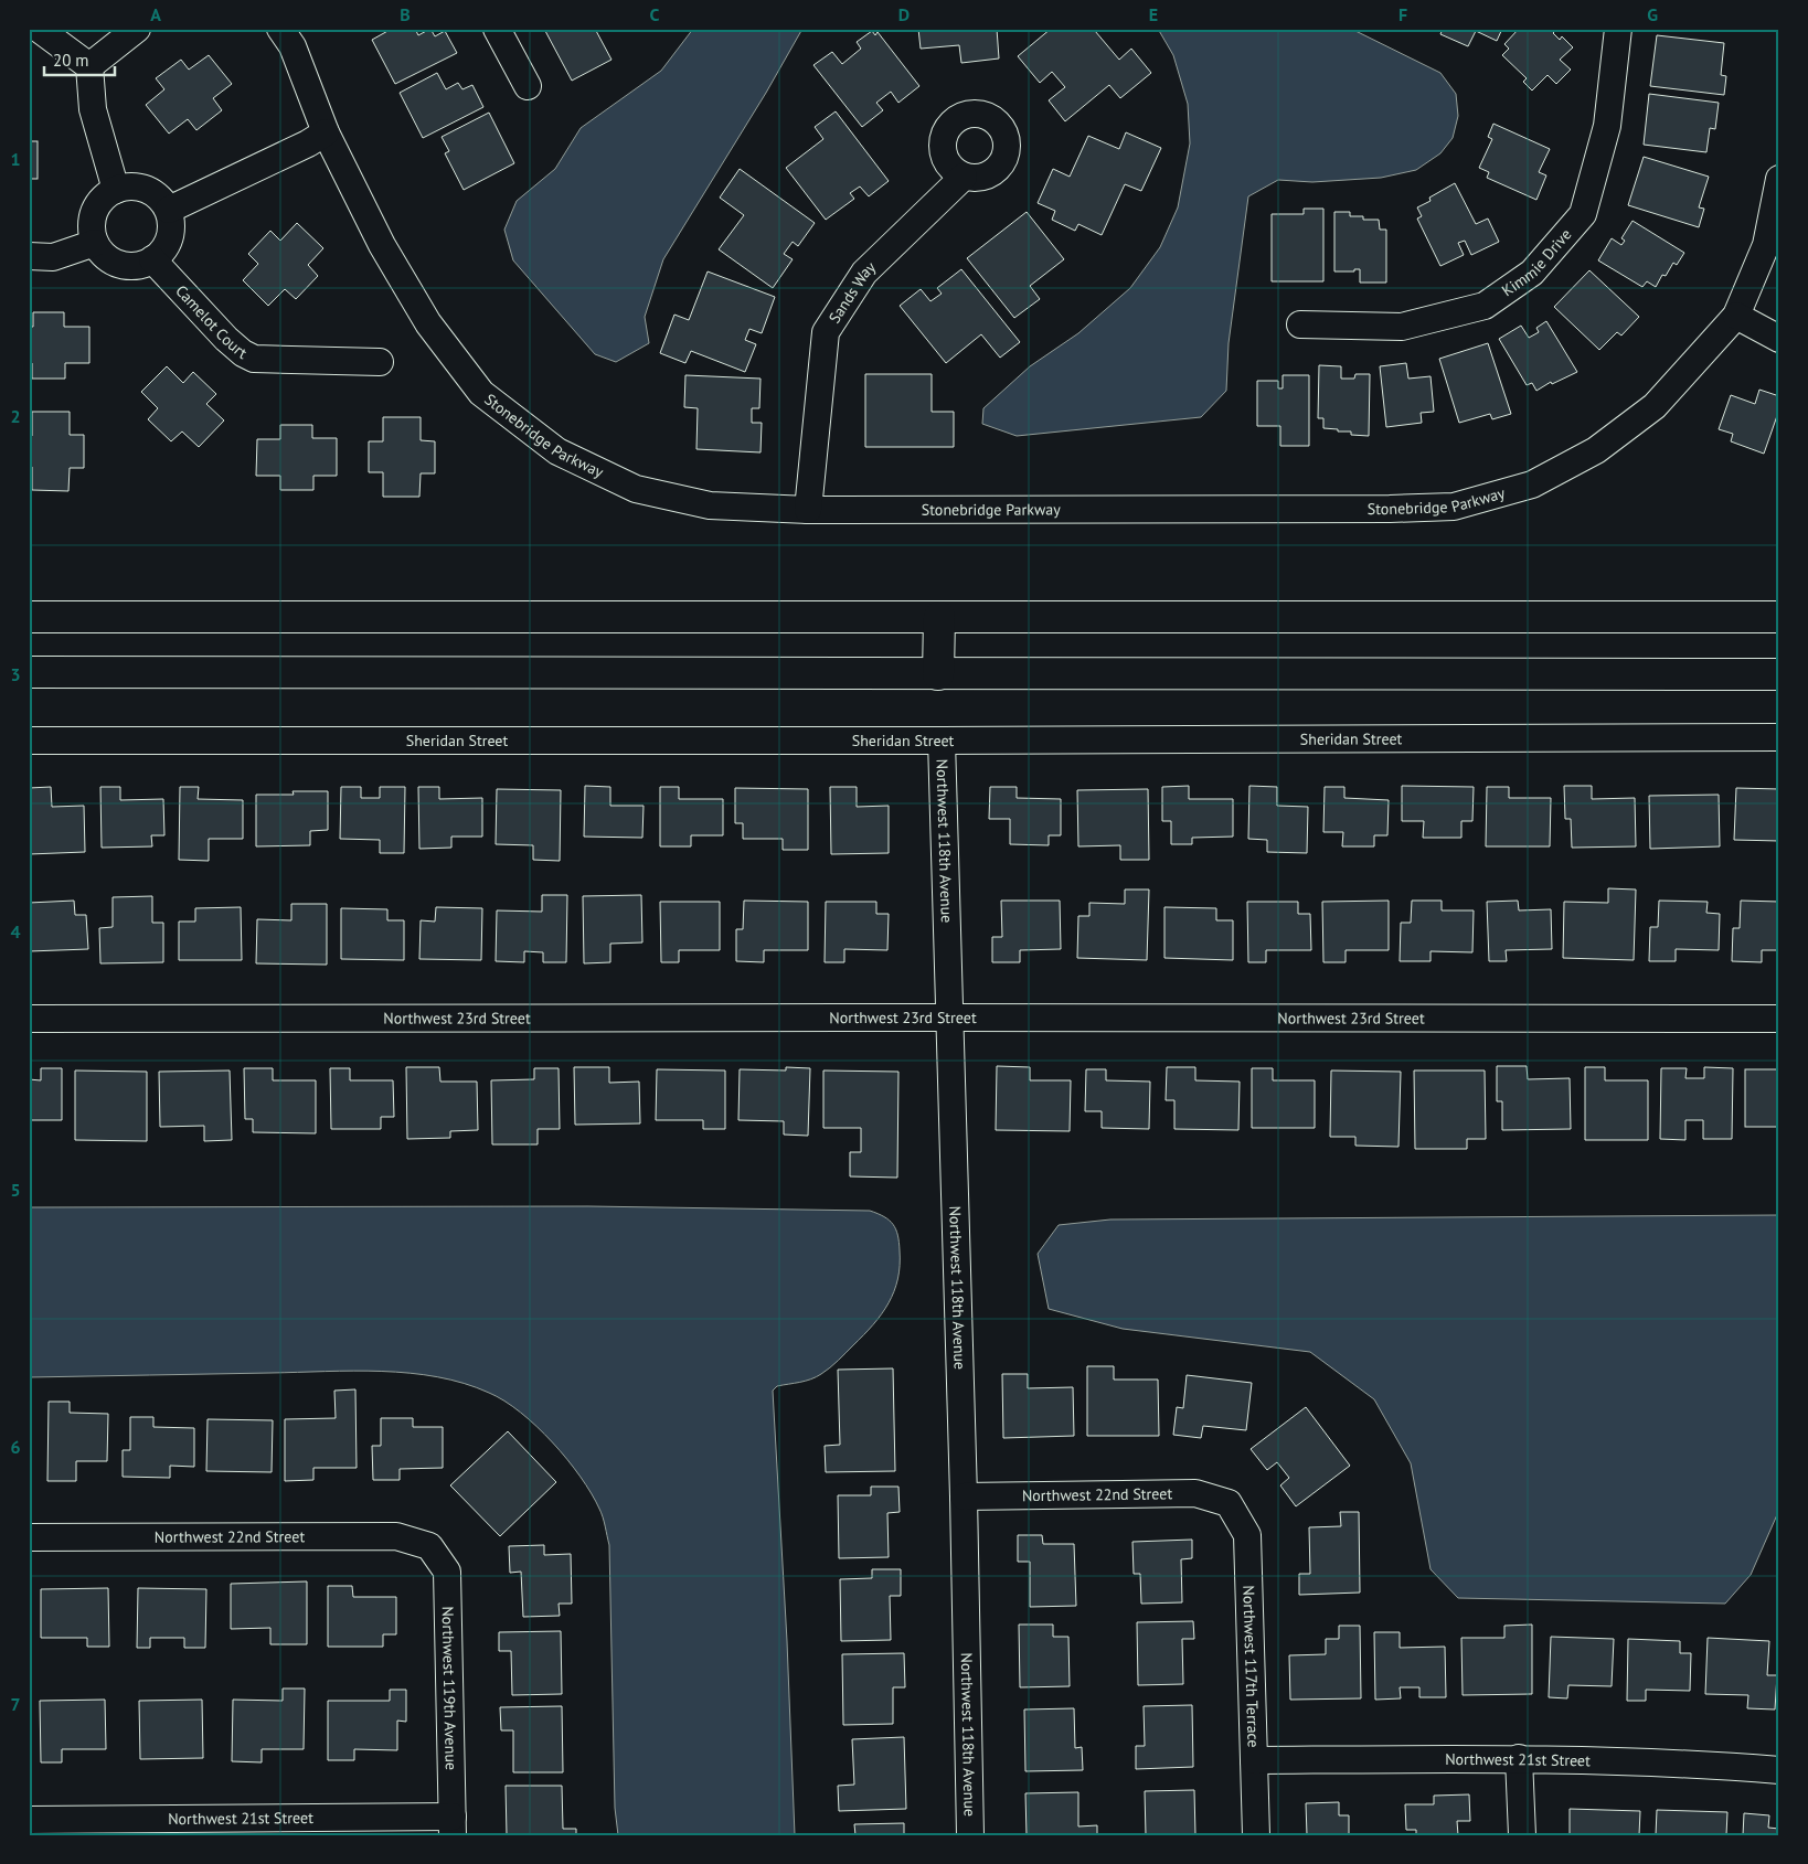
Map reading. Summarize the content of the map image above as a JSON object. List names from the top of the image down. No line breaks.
{"streets":{"street":["Kimmie Drive","Sands Way","Camelot Court","Stonebridge Parkway","Sheridan Street","Northwest 118th Avenue","Northwest 23rd Street","Northwest 22nd Street","Northwest 117th Terrace","Northwest 119th Avenue","Northwest 21st Street"]},"crossings":[["Sands Way","Stonebridge Parkway"],["Sheridan Street","Northwest 118th Avenue"],["Northwest 118th Avenue","Northwest 23rd Street"],["Northwest 118th Avenue","Northwest 22nd Street"],["Northwest 22nd Street","Northwest 117th Terrace"],["Northwest 22nd Street","Northwest 119th Avenue"],["Northwest 117th Terrace","Northwest 21st Street"],["Northwest 119th Avenue","Northwest 21st Street"]],"scale_bar":"20 m","grid":{"columns":["A","B","C","D","E","F","G"],"rows":["1","2","3","4","5","6","7"]}}
